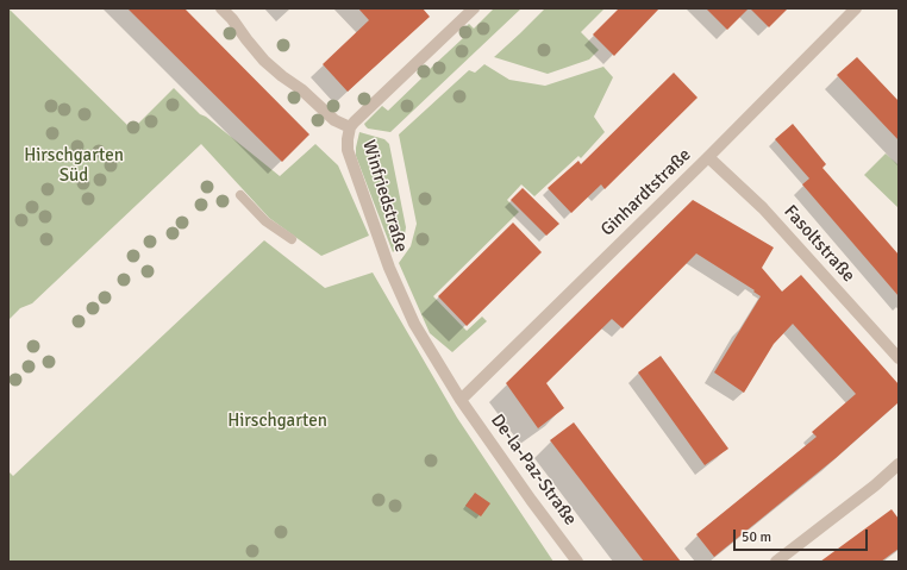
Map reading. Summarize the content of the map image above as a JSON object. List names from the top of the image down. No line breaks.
{"streets":{"street":["Ginhardtstraße","Winfriedstraße","Fasoltstraße","De-la-Paz-Straße"]},"crossings":[["Ginhardtstraße","Winfriedstraße"],["Ginhardtstraße","Fasoltstraße"],["Ginhardtstraße","De-la-Paz-Straße"],["Winfriedstraße","De-la-Paz-Straße"]],"parks":["Hirschgarten Süd","Hirschgarten"],"scale_bar":"50 m"}
